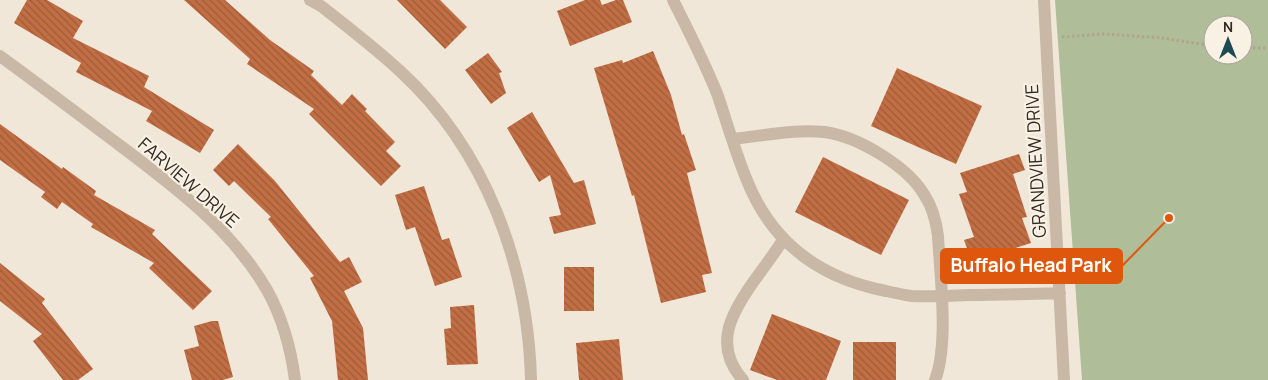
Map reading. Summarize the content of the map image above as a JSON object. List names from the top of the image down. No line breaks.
{"streets":{"street":["GRANDVIEW DRIVE","FARVIEW DRIVE"]},"places":["Buffalo Head Park"],"north":"top"}
